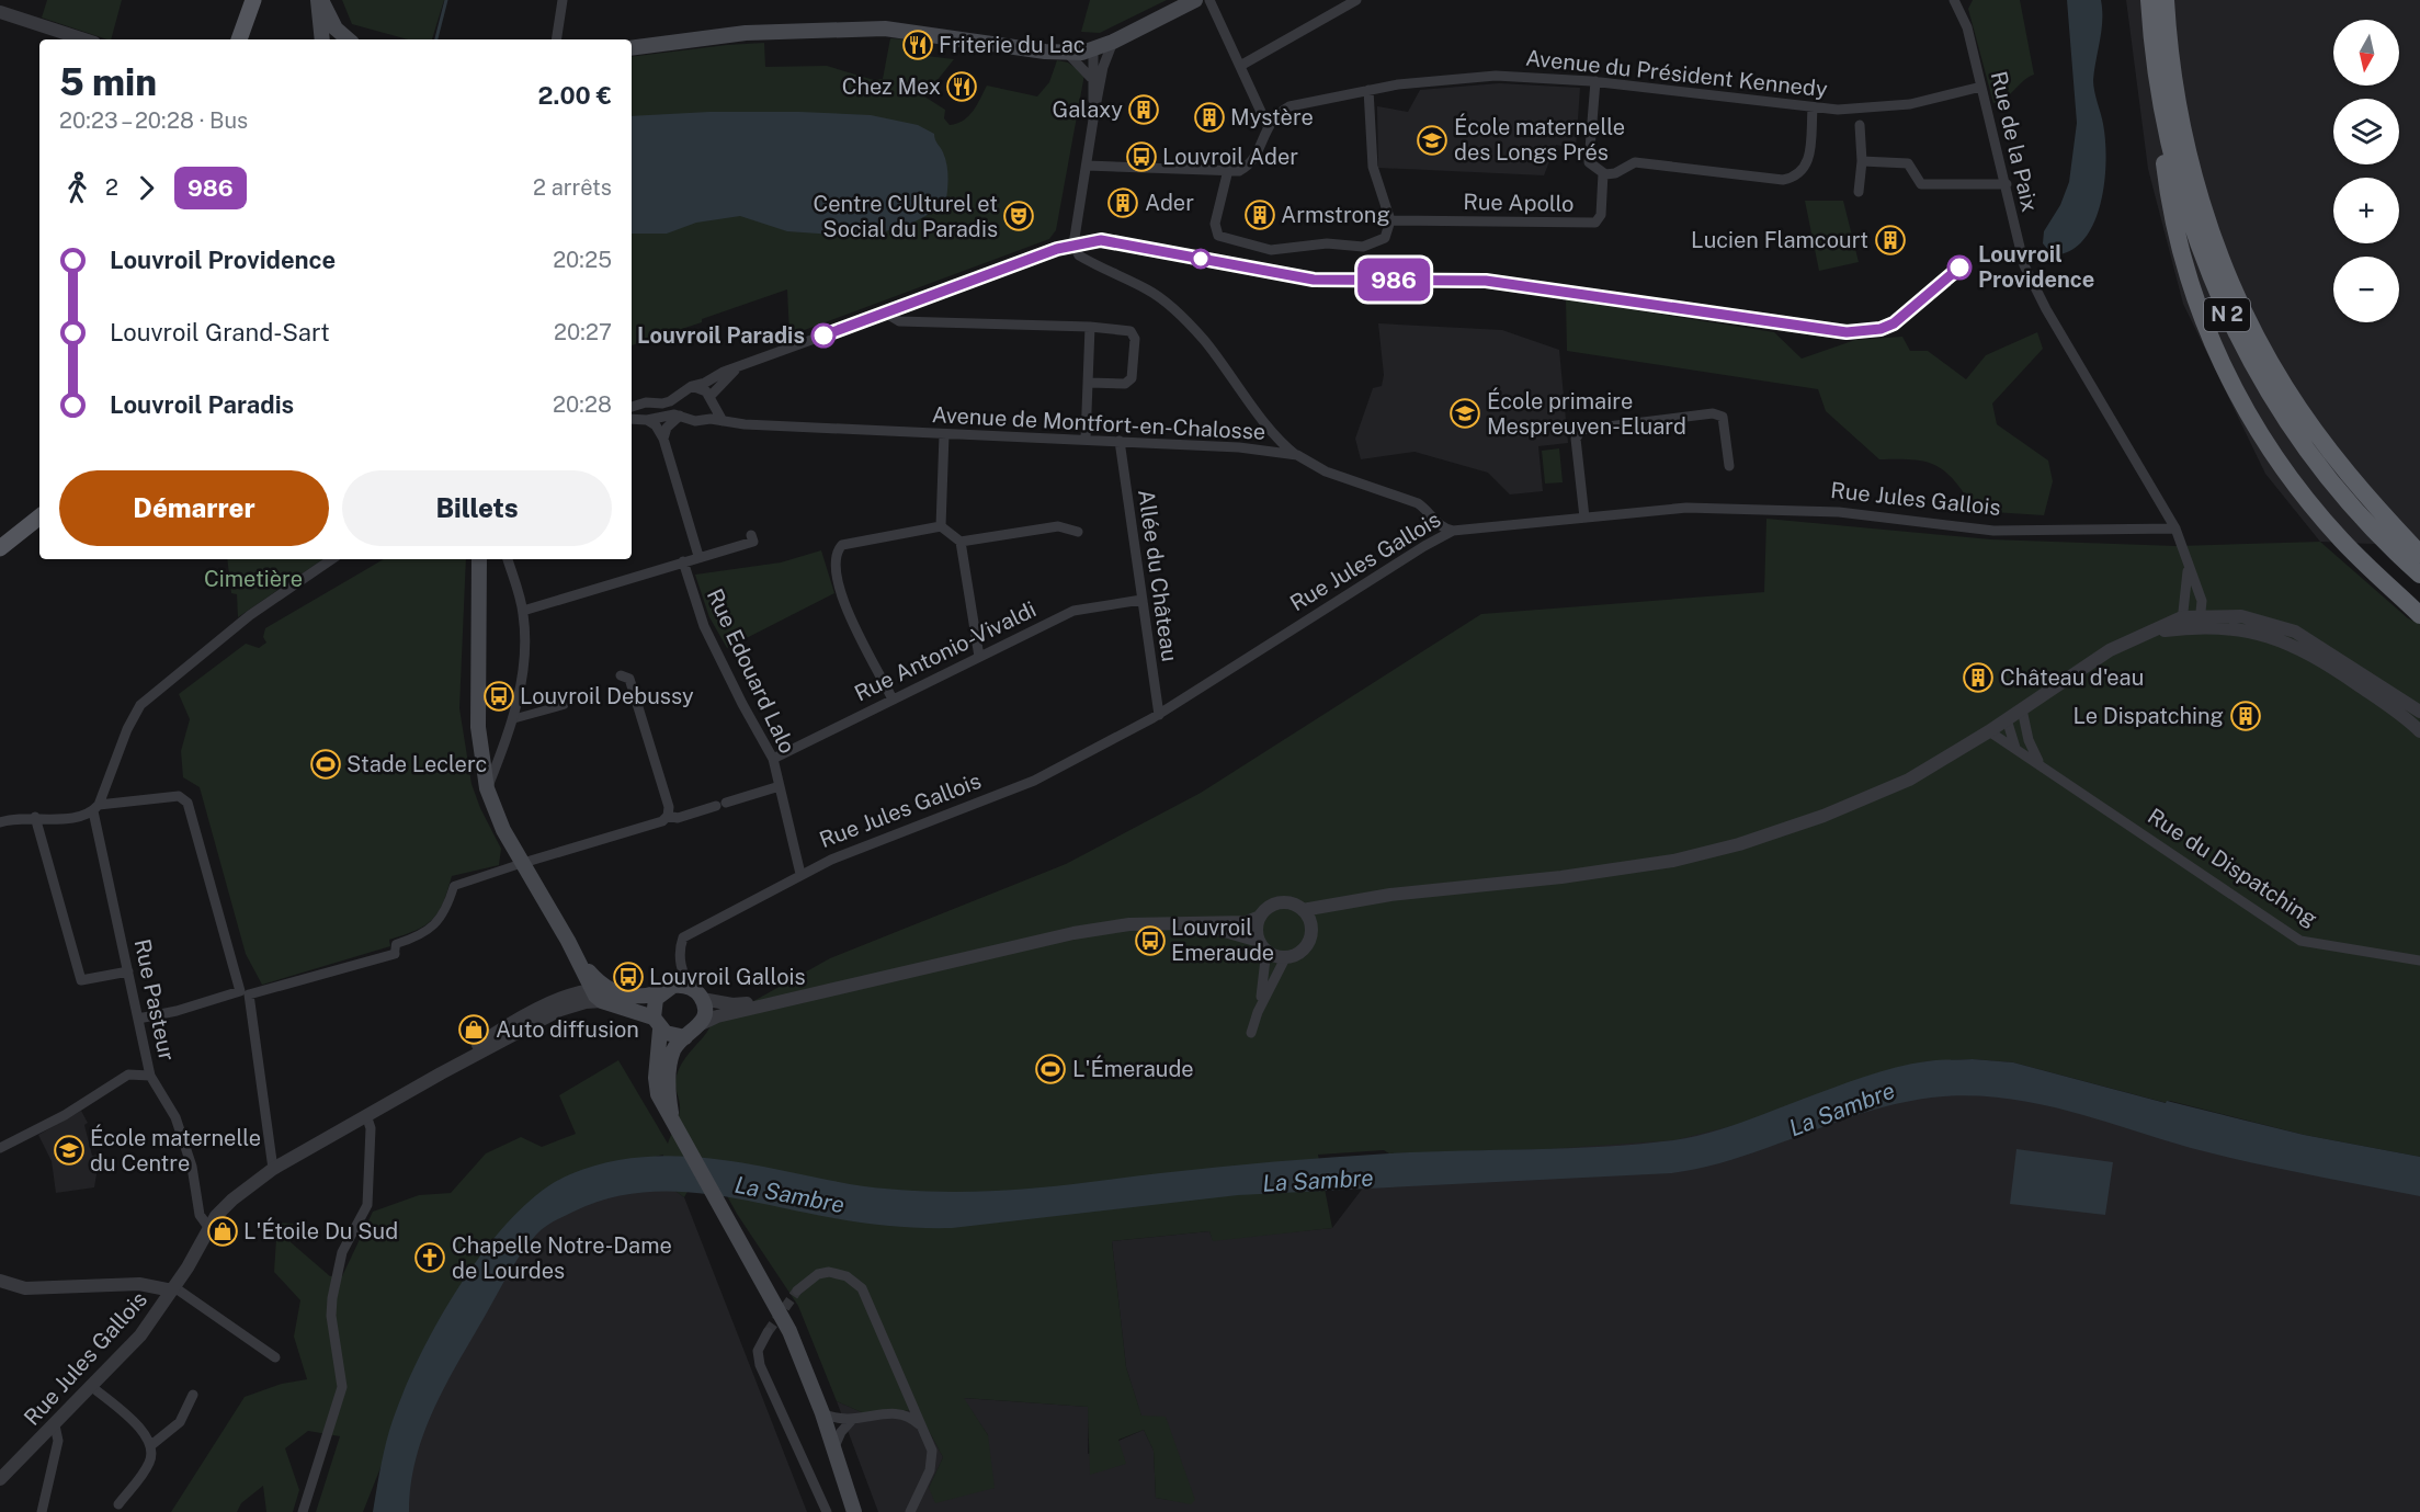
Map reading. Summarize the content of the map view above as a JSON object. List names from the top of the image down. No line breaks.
{"streets":{"highway":["N 2"],"main road":["Rue Jules Gallois"],"street":["Avenue du Président Kennedy","Rue de la Paix","Rue Apollo","Avenue de Montfort-en-Chalosse","Allée du Château","Rue Antonio-Vivaldi","Rue Edouard Lalo","Rue du Dispatching","Rue Pasteur"]},"crossings":[["Avenue du Président Kennedy","Rue de la Paix"],["Rue de la Paix","Rue Jules Gallois"],["Avenue de Montfort-en-Chalosse","Rue Jules Gallois"],["Avenue de Montfort-en-Chalosse","Allée du Château"],["Rue Jules Gallois","Allée du Château"],["Rue Jules Gallois","Rue Edouard Lalo"],["Rue Jules Gallois","Rue Pasteur"],["Allée du Château","Rue Antonio-Vivaldi"],["Rue Antonio-Vivaldi","Rue Edouard Lalo"]],"water":["La Sambre"],"parks":["Cimetière"],"places":{"restaurant":["Friterie du Lac","Chez Mex"],"building":["Galaxy","Mystère","Ader","Armstrong","Lucien Flamcourt","Château d'eau","Le Dispatching"],"school or university":["École maternelle des Longs Prés","École primaire Mespreuven-Eluard","École maternelle du Centre"],"bus stop":["Louvroil Ader","Louvroil Debussy","Louvroil Emeraude","Louvroil Gallois"],"theatre":["Centre CUlturel et Social du Paradis"],"other":["Louvroil Providence","Louvroil Paradis"],"sports":["Stade Leclerc","L'Émeraude"],"shop":["Auto diffusion","L'Étoile Du Sud"],"church":["Chapelle Notre-Dame de Lourdes"]},"lines":["bus line 986"],"north":"bottom","page":{"on_map":"986","map_buttons":["+","−"],"heading":["5 min","20:23 – 20:28 · Bus","2.00 €"],"legs":["2","986","2 arrêts"],"list":[{"name":"Louvroil Providence","value":"20:25"},{"name":"Louvroil Grand-Sart","value":"20:27"},{"name":"Louvroil Paradis","value":"20:28"}],"buttons":["Démarrer","Billets"]}}
